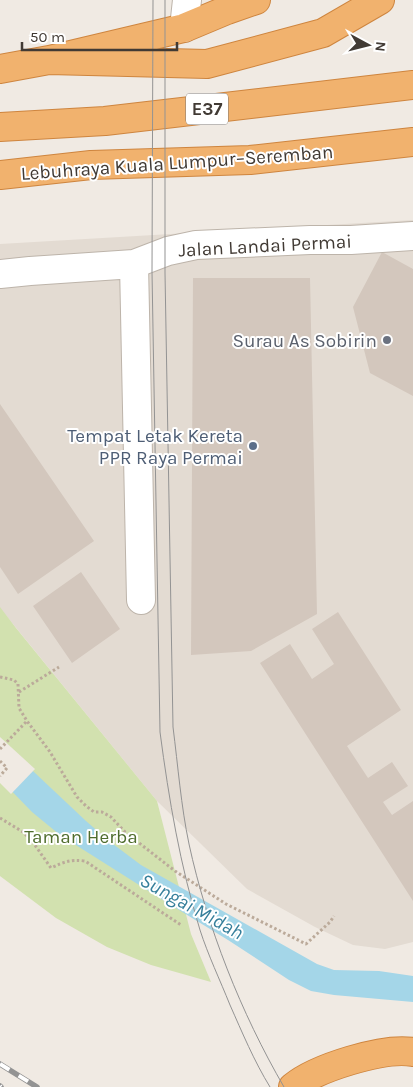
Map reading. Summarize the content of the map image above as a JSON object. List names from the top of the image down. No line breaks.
{"streets":{"highway":["E37","Lebuhraya Kuala Lumpur–Seremban"],"street":["Jalan Landai Permai"]},"water":["Sungai Midah"],"parks":["Taman Herba"],"places":["Surau As Sobirin","Tempat Letak Kereta PPR Raya Permai"],"scale_bar":"50 m","north":"right"}
